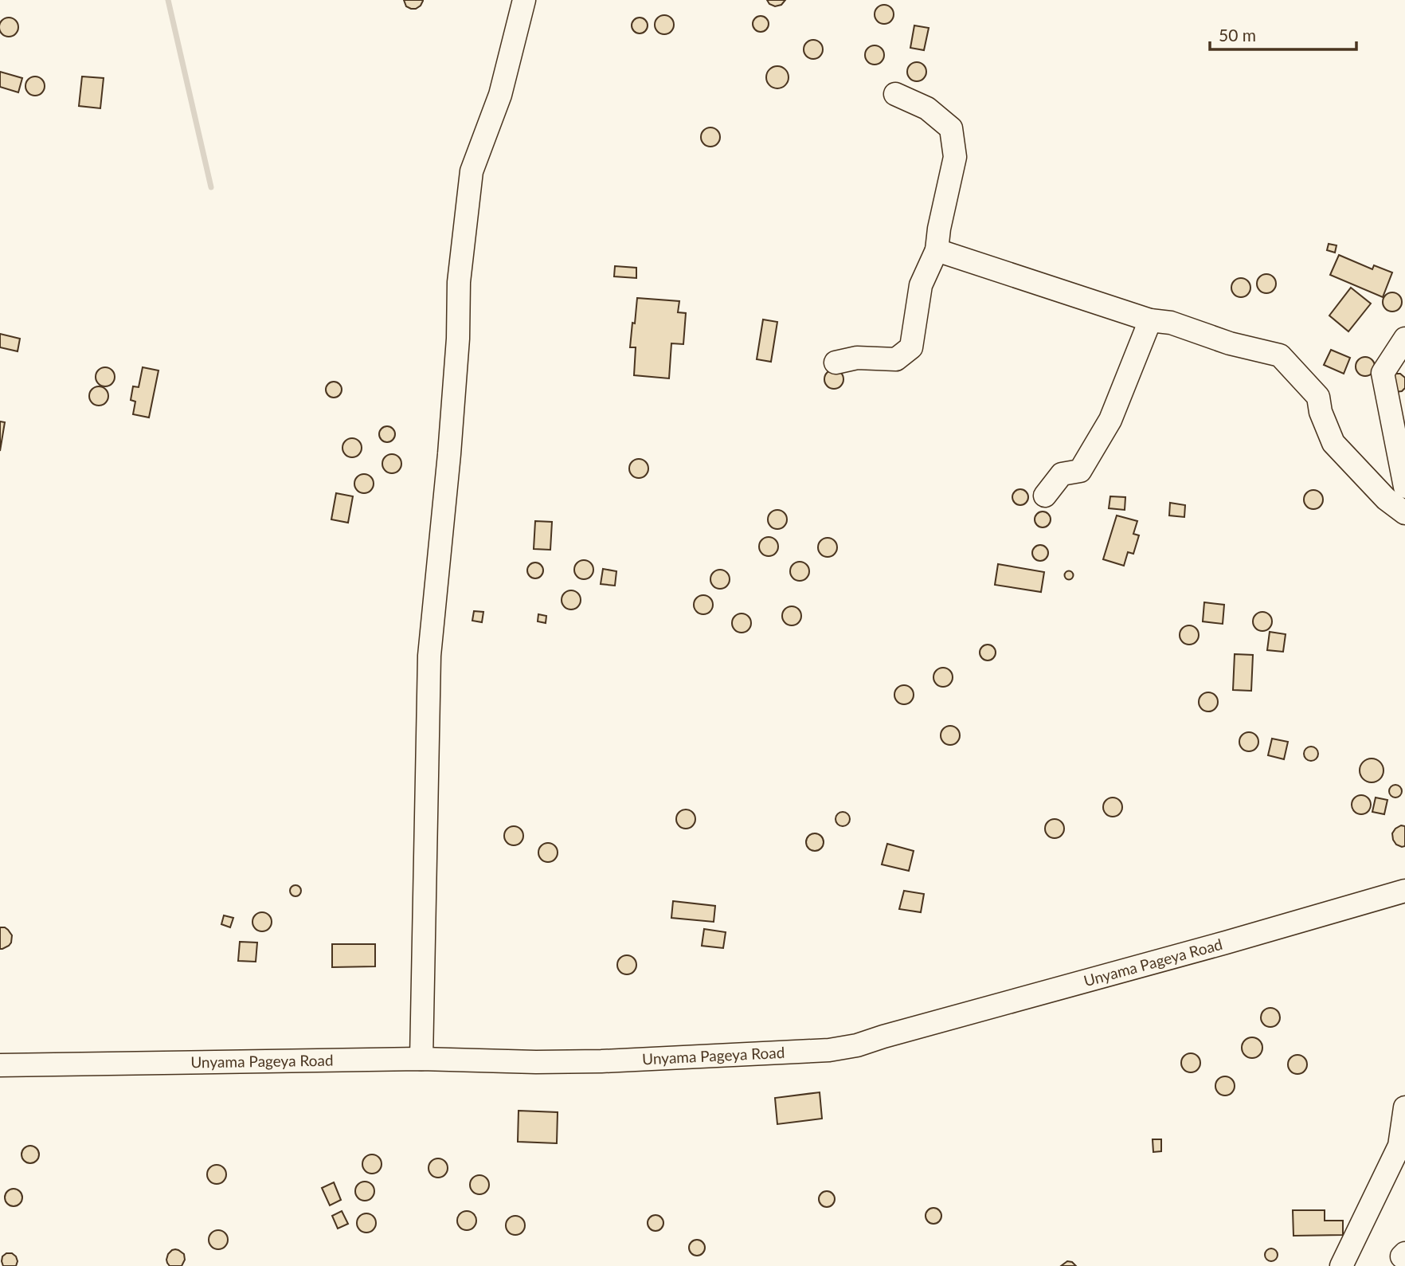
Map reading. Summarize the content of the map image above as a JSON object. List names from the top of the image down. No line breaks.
{"streets":{"street":["Unyama Pageya Road"]},"scale_bar":"50 m"}
